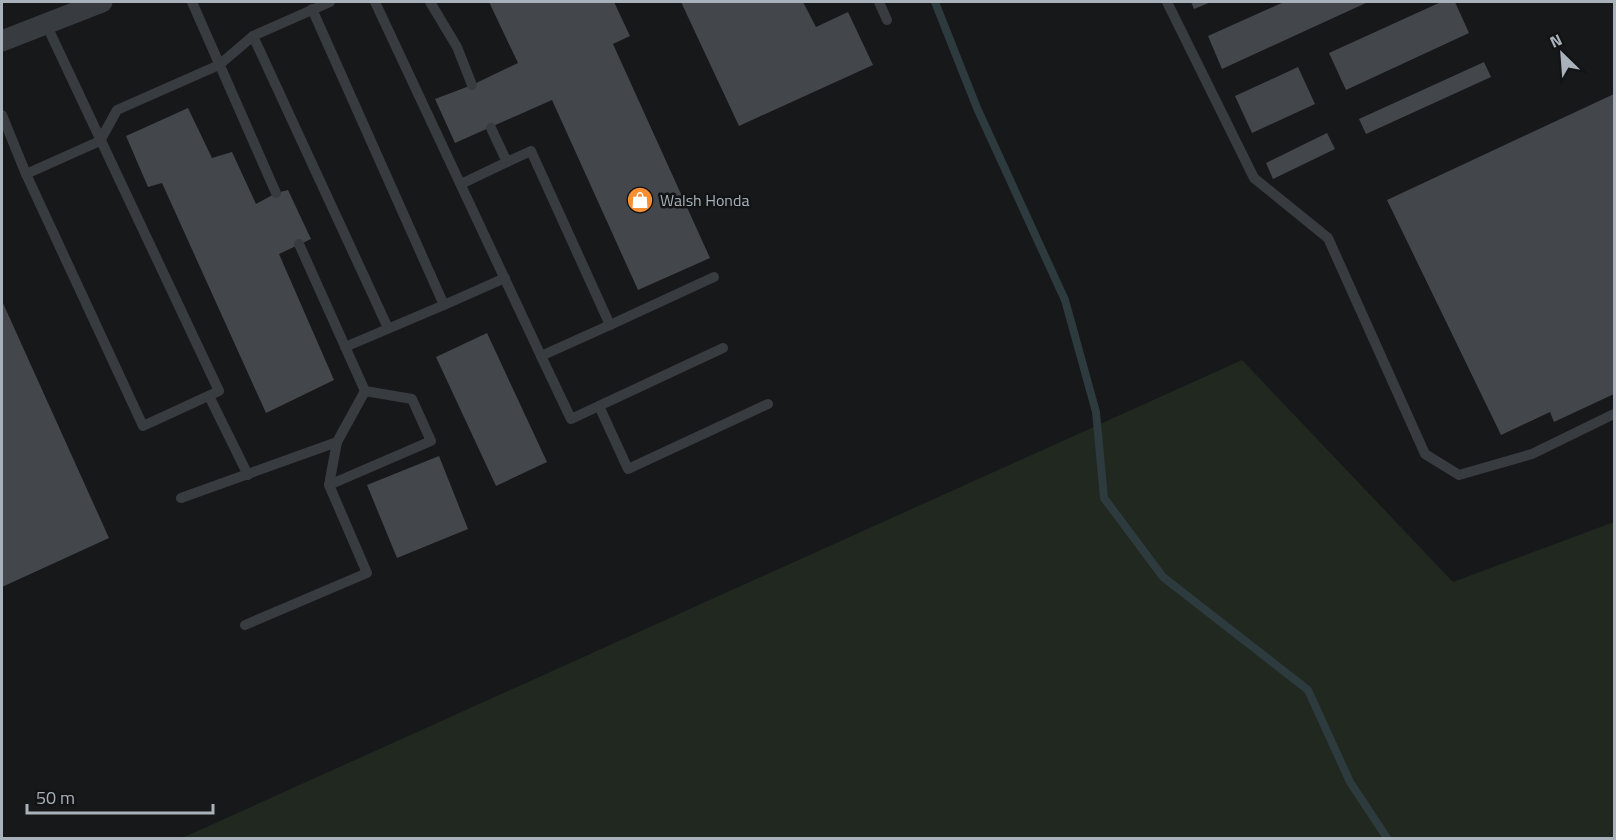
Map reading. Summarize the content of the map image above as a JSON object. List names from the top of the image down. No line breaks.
{"places":{"shop":["Walsh Honda"]},"scale_bar":"50 m","north":"top left"}
